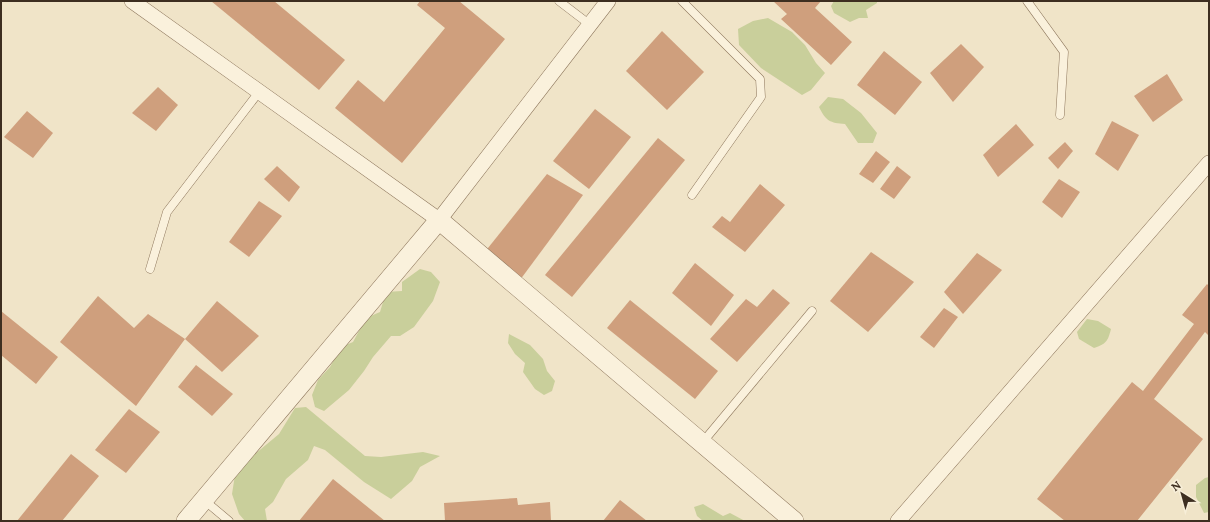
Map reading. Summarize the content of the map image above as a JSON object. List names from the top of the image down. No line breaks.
{"north":"top left"}
